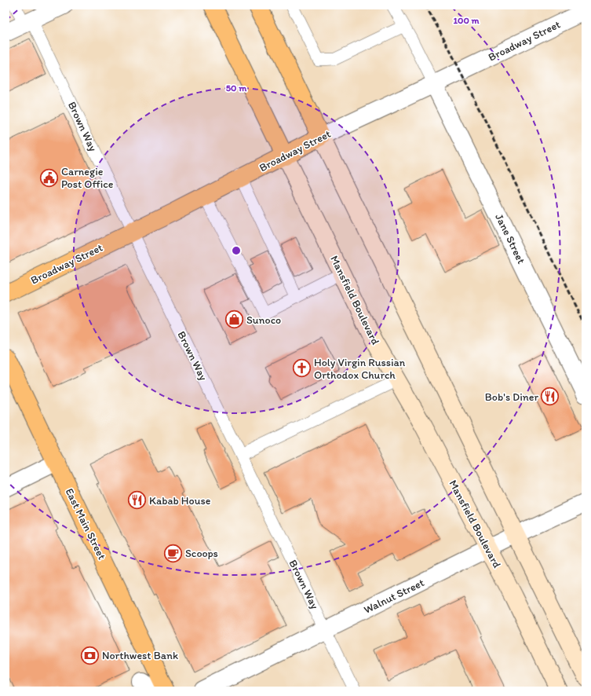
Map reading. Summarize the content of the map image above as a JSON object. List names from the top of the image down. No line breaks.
{"streets":{"main road":["Broadway Street","Mansfield Boulevard","East Main Street"],"street":["Jane Street","Walnut Street"],"lane":["Brown Way"]},"crossings":[["Broadway Street","Brown Way"],["Broadway Street","Jane Street"],["Broadway Street","Mansfield Boulevard"],["Brown Way","Walnut Street"],["Mansfield Boulevard","Walnut Street"]],"places":{"public building":["Carnegie Post Office"],"shop":["Sunoco"],"church":["Holy Virgin Russian Orthodox Church"],"restaurant":["Bob's Diner","Kabab House"],"cafe":["Scoops"],"bank":["Northwest Bank"]},"rings":["100 m","50 m"]}
